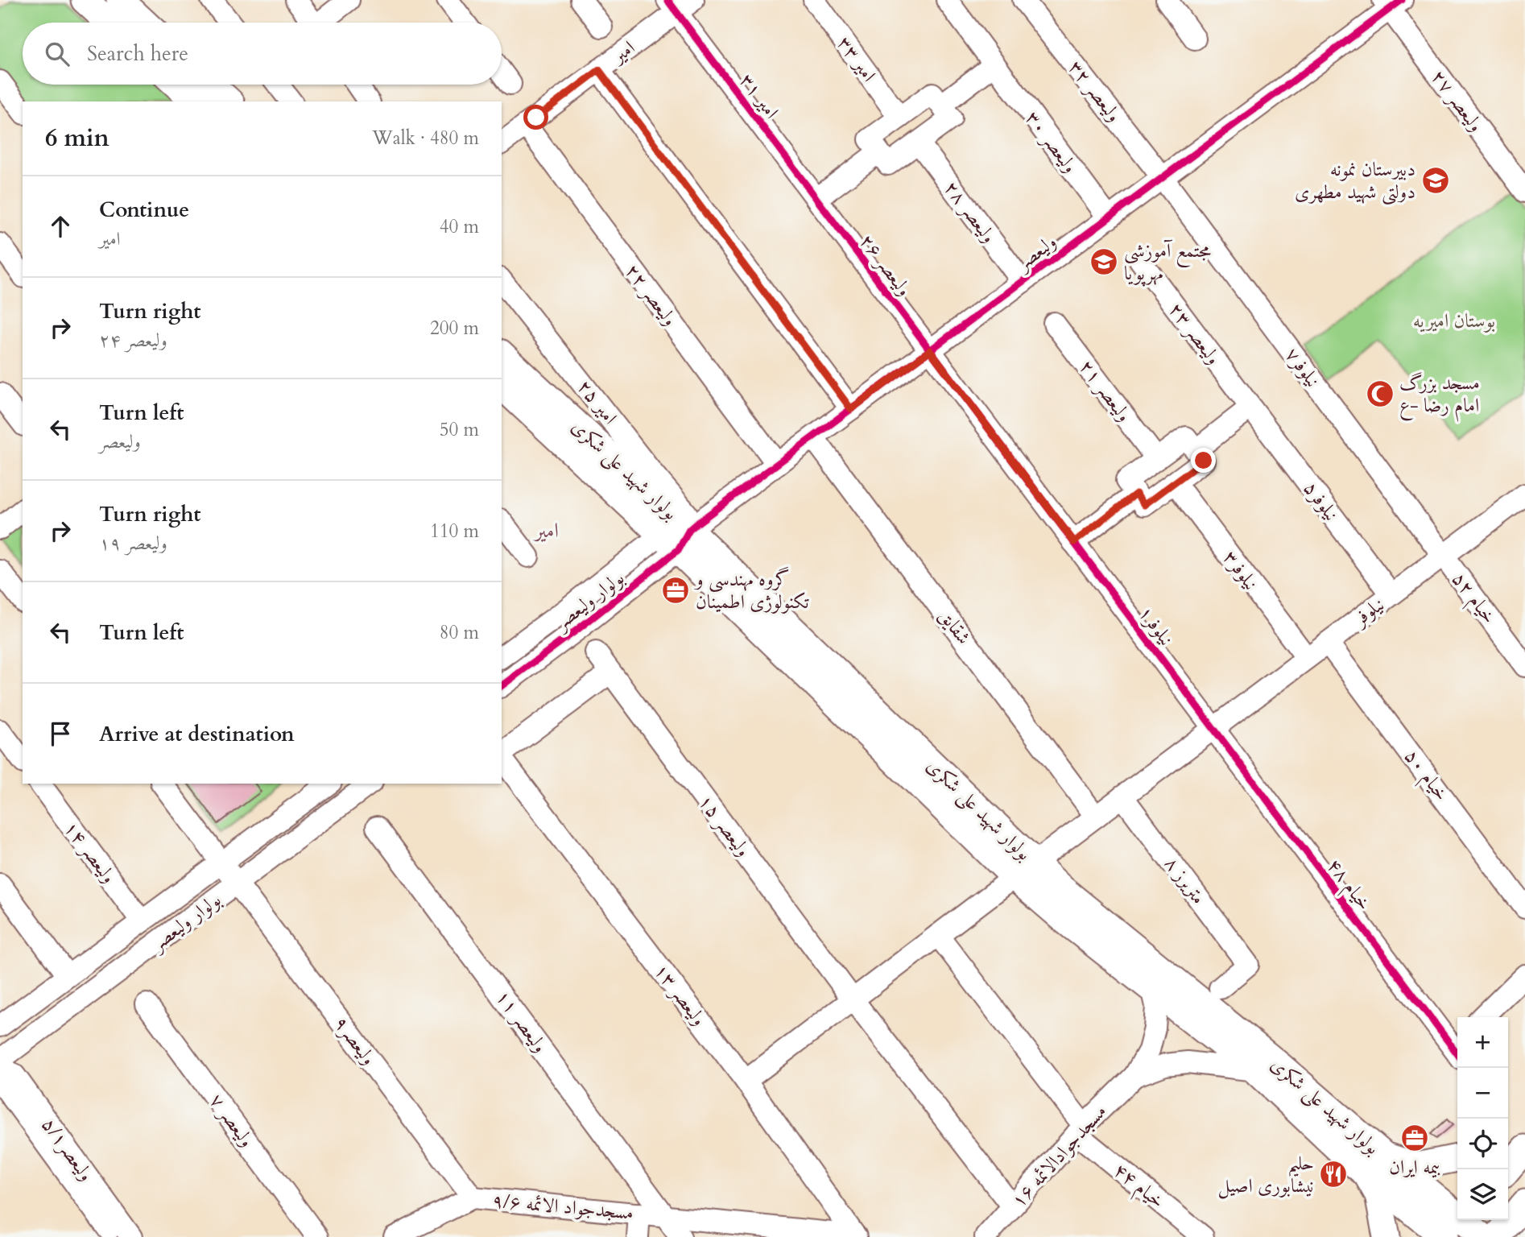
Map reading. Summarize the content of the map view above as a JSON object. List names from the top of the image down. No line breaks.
{"streets":{"main road":["بولوار شهید علی شکری"],"street":["امیر","امیر ۳۳","ولیعصر ۳۲","امیر ۳۱","ولیعصر ۲۷","ولیعصر ۳۰","ولیعصر ۲۸","ولیعصر","ولیعصر ۲۶","ولیعصر ۲۲","ولیعصر ۲۳","نیلوفر۷","ولیعصر ۲۱","امیر ۲۵","نیلوفر۵","نیلوفر۳","خیام ۵۲","بولوار ولیعصر","نیلوفر","نیلوفر۱","شقایق","خیام ۵۰","ولیعصر ۱۵","ولیعصر ۱۴","۸ متریرز","خیام ۴۸","ولیعصر ۱۳","ولیعصر ۱۱","ولیعصر۹","ولیعصر ۷","ولیعصر۵/۱","مسجدجوادالائمه ۱۶","خیام ۴۴","مسجدجواد الائمه ۹/۶"]},"crossings":[["امیر","امیر ۳۱"],["امیر","ولیعصر ۲۲"],["ولیعصر ۳۲","ولیعصر"],["ولیعصر ۳۲","نیلوفر۷"],["امیر ۳۱","ولیعصر ۲۶"],["ولیعصر ۲۷","ولیعصر"],["ولیعصر ۳۰","ولیعصر"],["ولیعصر ۲۸","ولیعصر"],["ولیعصر","ولیعصر ۲۶"],["ولیعصر","ولیعصر ۲۲"],["ولیعصر","نیلوفر۷"],["ولیعصر","امیر ۲۵"],["ولیعصر","بولوار شهید علی شکری"],["ولیعصر","بولوار ولیعصر"],["ولیعصر","شقایق"],["ولیعصر ۲۶","نیلوفر۱"],["ولیعصر ۲۳","نیلوفر۵"],["نیلوفر۷","خیام ۵۲"],["نیلوفر۷","نیلوفر"],["امیر ۲۵","بولوار شهید علی شکری"],["امیر ۲۵","بولوار ولیعصر"],["بولوار شهید علی شکری","بولوار ولیعصر"],["بولوار شهید علی شکری","نیلوفر"],["نیلوفر۵","نیلوفر"],["نیلوفر۳","نیلوفر"],["خیام ۵۲","نیلوفر"],["بولوار ولیعصر","ولیعصر ۱۴"],["بولوار ولیعصر","ولیعصر۹"],["نیلوفر","نیلوفر۱"],["نیلوفر","شقایق"],["نیلوفر","خیام ۵۰"],["نیلوفر","ولیعصر ۱۵"],["نیلوفر","۸ متریرز"],["نیلوفر","خیام ۴۸"],["نیلوفر","ولیعصر ۱۳"],["نیلوفر","خیام ۴۴"],["نیلوفر۱","خیام ۴۸"],["ولیعصر ۱۵","مسجدجوادالائمه ۱۶"],["ولیعصر ۱۳","مسجدجواد الائمه ۹/۶"],["ولیعصر ۱۱","مسجدجواد الائمه ۹/۶"],["ولیعصر۹","مسجدجواد الائمه ۹/۶"],["مسجدجوادالائمه ۱۶","خیام ۴۴"]],"districts":["امیر"],"parks":["بوستان امیریه"],"places":{"school or university":["دبیرستان نمونه دولتی شهید مطهری","مجتمع آموزشی مهرپویا"],"mosque":["مسجد بزرگ امام رضا -ع"],"office":["گروه مهندسی و تکنولوژی اطمینان","بیمه ایران"],"restaurant":["حلیم نیشابوری اصیل"]},"page":{"search":"Search here","heading":["6 min","Walk · 480 m"],"list":[["Continue","امیر","40 m"],["Turn right","ولیعصر ۲۴","200 m"],["Turn left","ولیعصر","50 m"],["Turn right","ولیعصر ۱۹","110 m"],["Turn left","80 m"],"Arrive at destination"],"map_buttons":["+","−"]}}
